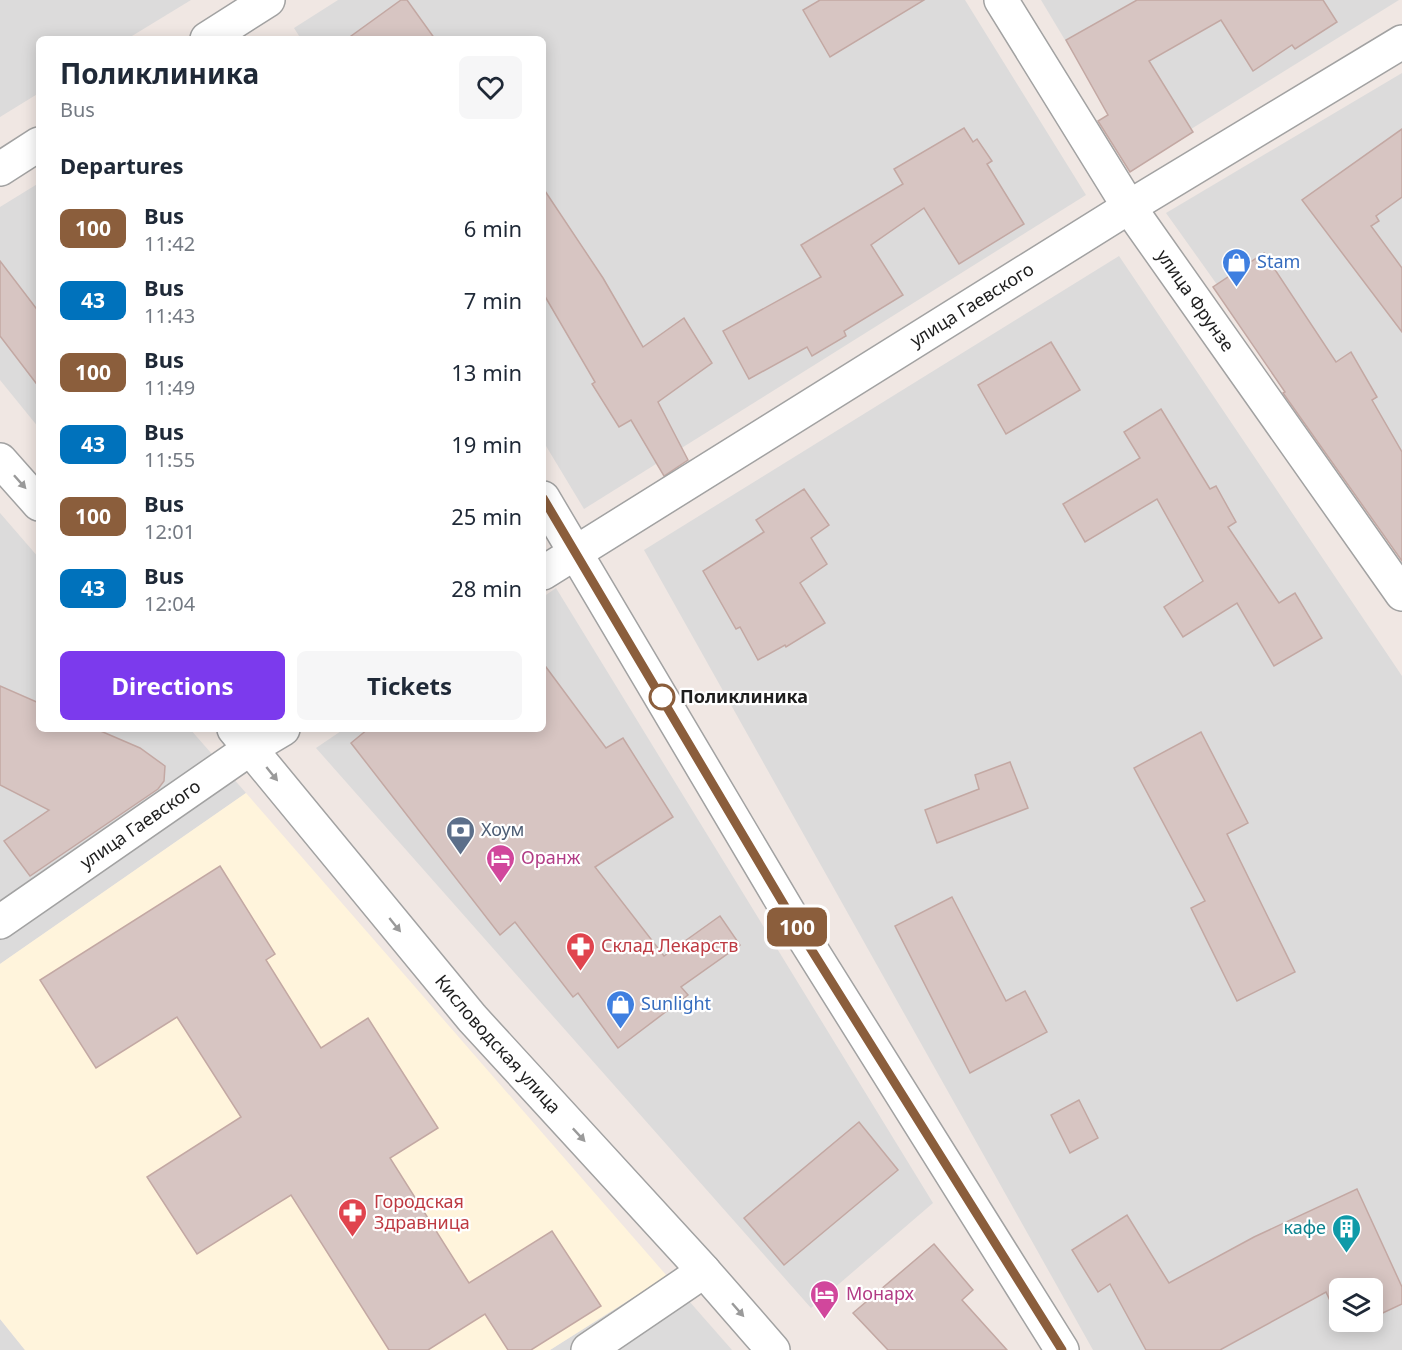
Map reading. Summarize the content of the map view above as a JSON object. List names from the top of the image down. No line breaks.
{"streets":{"street":["улица Фрунзе","улица Гаевского","Кисловодская улица"]},"crossings":[["улица Фрунзе","улица Гаевского"],["улица Гаевского","Кисловодская улица"]],"places":{"shop":["Stam","Sunlight"],"other":["Поликлиника"],"bank":["Хоум"],"hotel":["Оранж","Монарх"],"pharmacy":["Склад Лекарств","Городская Здравница"],"building":["кафе"]},"lines":["bus line 100"],"page":{"on_map":"100","heading":[["Поликлиника","Bus"],"Departures"],"list":[{"mark":"100","name":"Bus","note":"11:42","value":"6 min"},{"mark":"43","name":"Bus","note":"11:43","value":"7 min"},{"mark":"100","name":"Bus","note":"11:49","value":"13 min"},{"mark":"43","name":"Bus","note":"11:55","value":"19 min"},{"mark":"100","name":"Bus","note":"12:01","value":"25 min"},{"mark":"43","name":"Bus","note":"12:04","value":"28 min"}],"buttons":["Directions","Tickets"]}}
